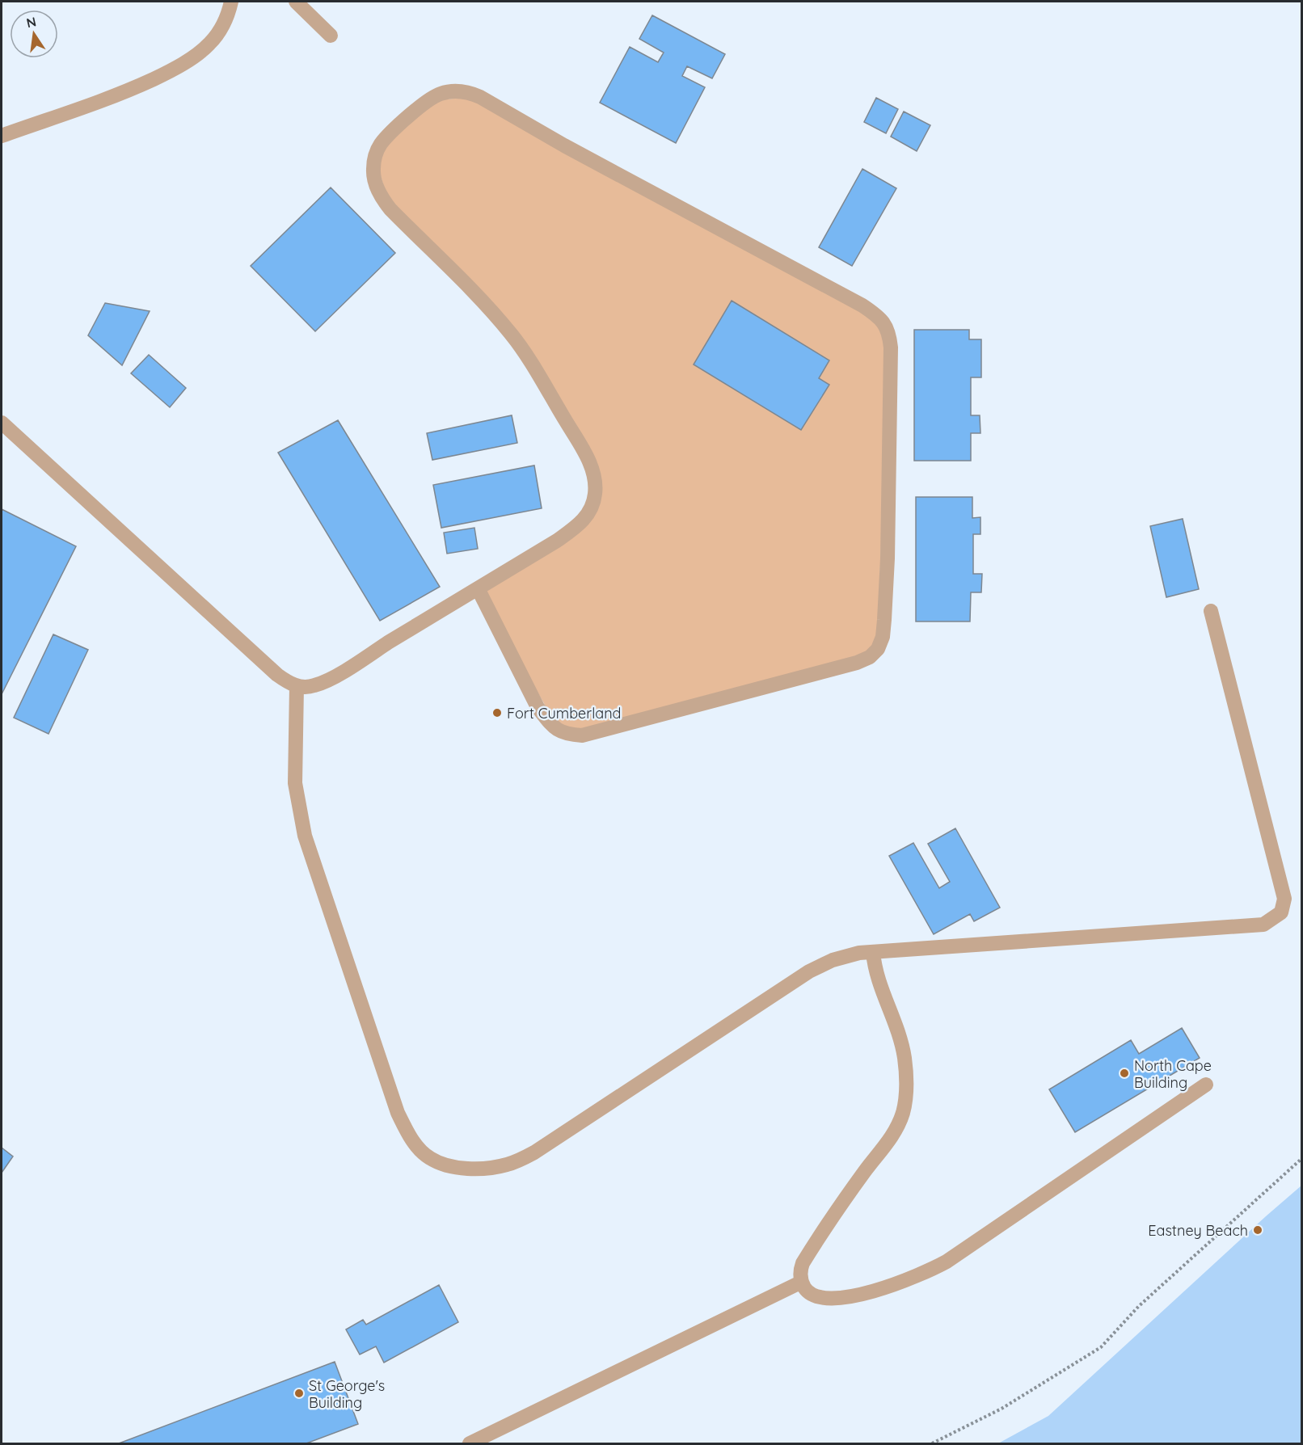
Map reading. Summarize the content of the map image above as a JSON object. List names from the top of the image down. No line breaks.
{"places":["Fort Cumberland","North Cape Building","Eastney Beach","St George's Building"],"north":"top"}
